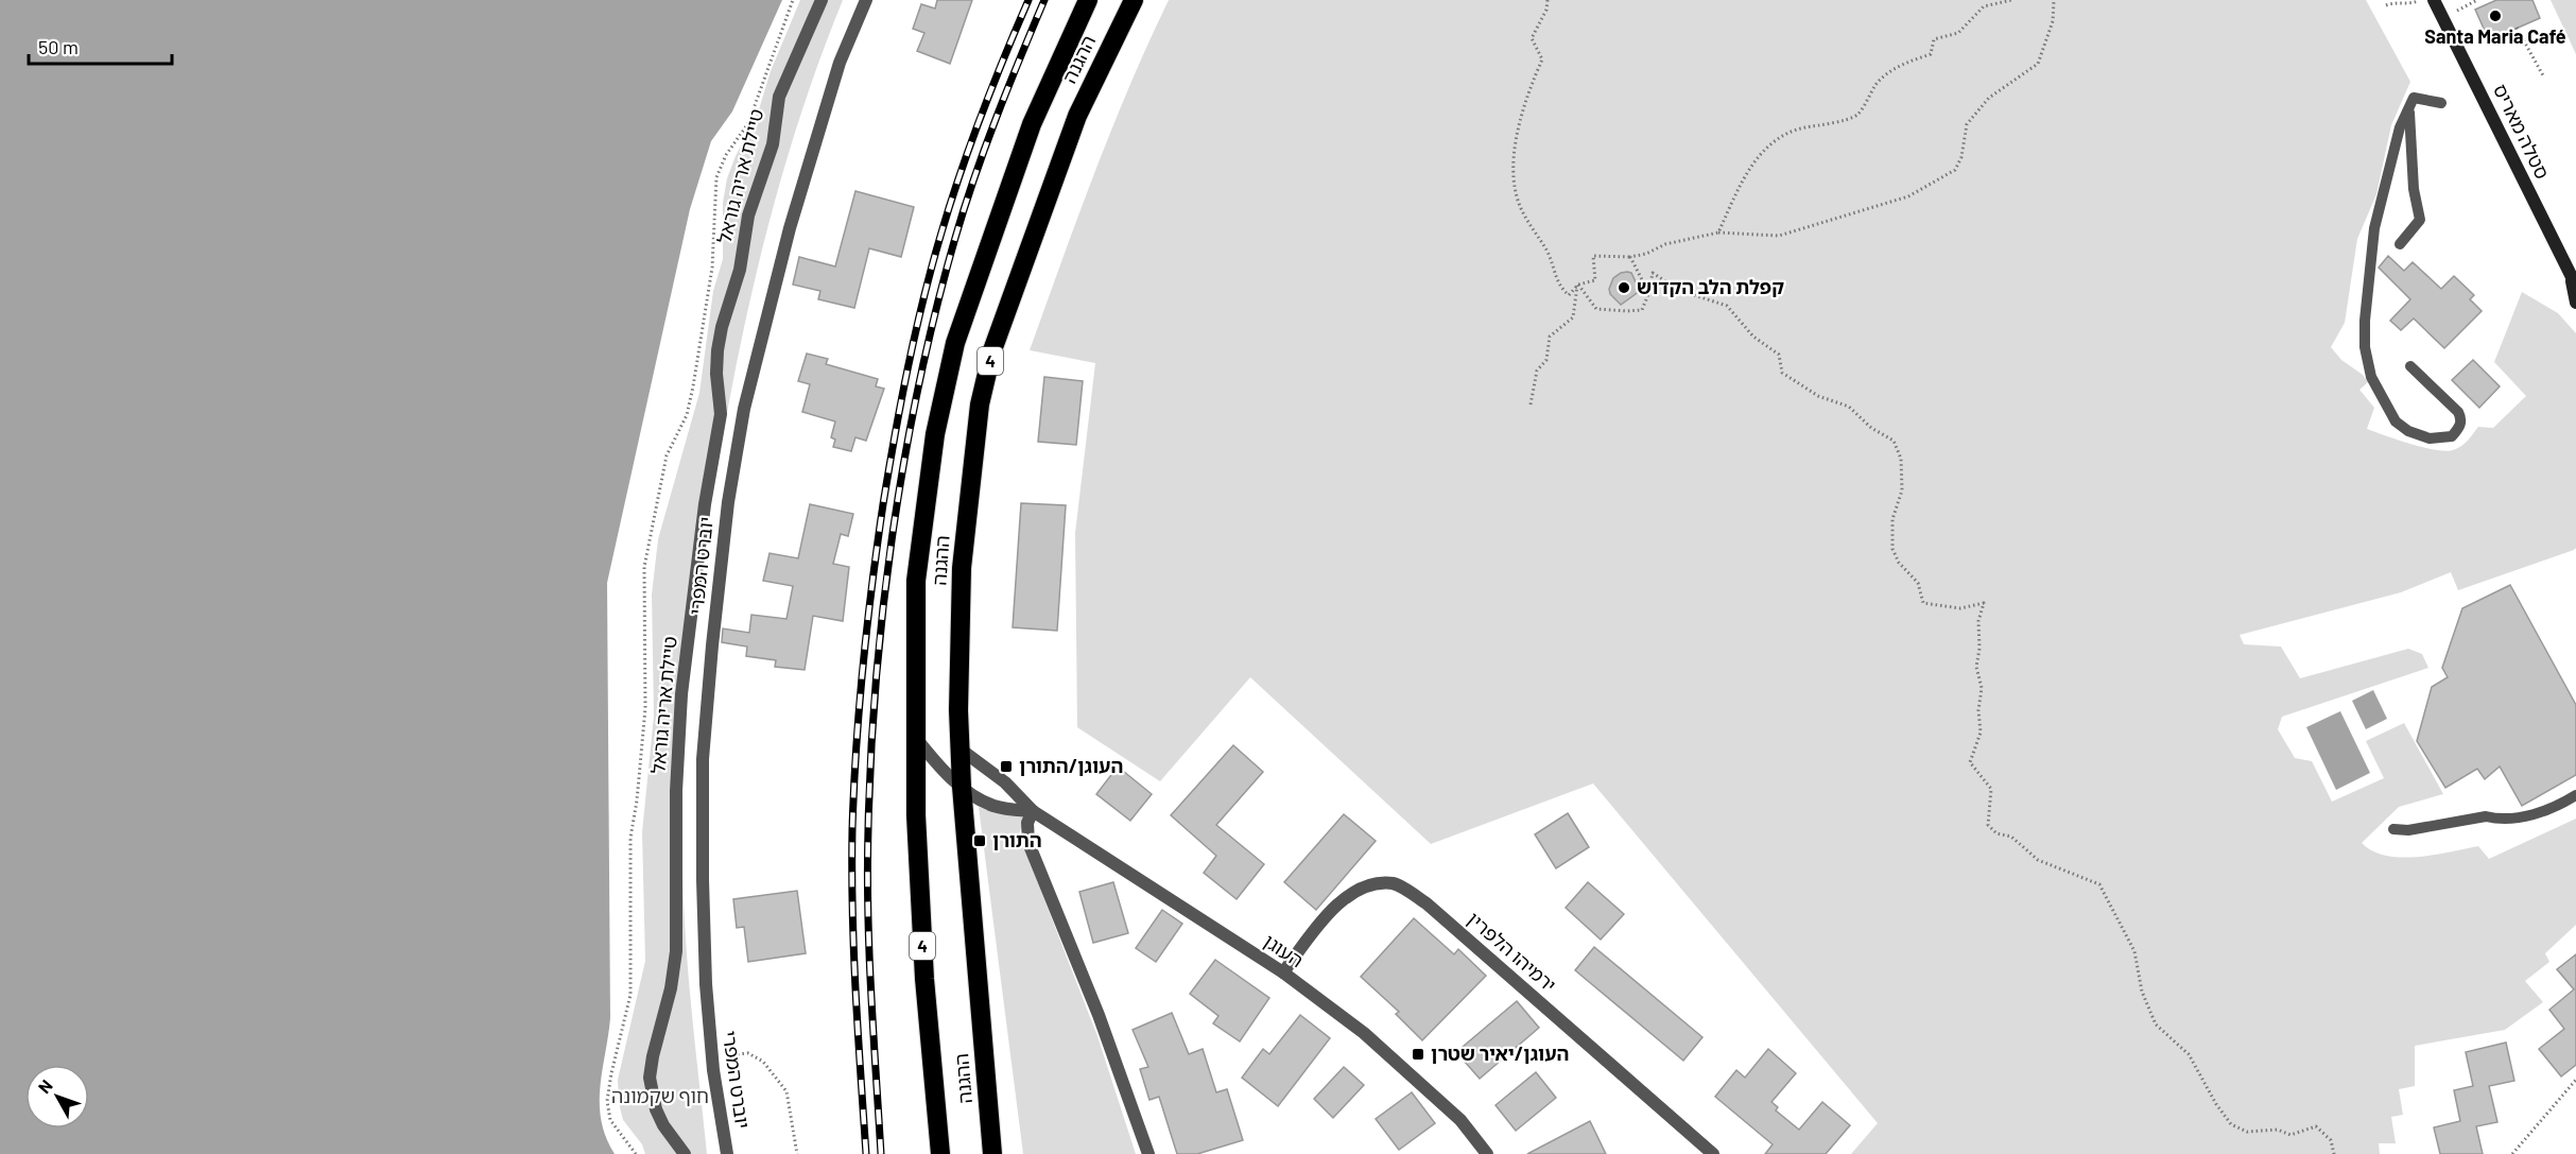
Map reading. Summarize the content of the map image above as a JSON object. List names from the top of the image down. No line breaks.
{"streets":{"highway":["ההגנה","4"],"street":["סטלה מאריס","טיילת אריה גוראל","יוברט המפרי","העוגן","ירמיהו הלפרין"]},"crossings":[["ההגנה","העוגן"],["העוגן","ירמיהו הלפרין"]],"parks":["חוף שקמונה"],"places":{"other":["Santa Maria Café","קפלת הלב הקדוש"],"transit":["העוגן/התורן","התורן","העוגן/יאיר שטרן"]},"scale_bar":"50 m","north":"top left"}
